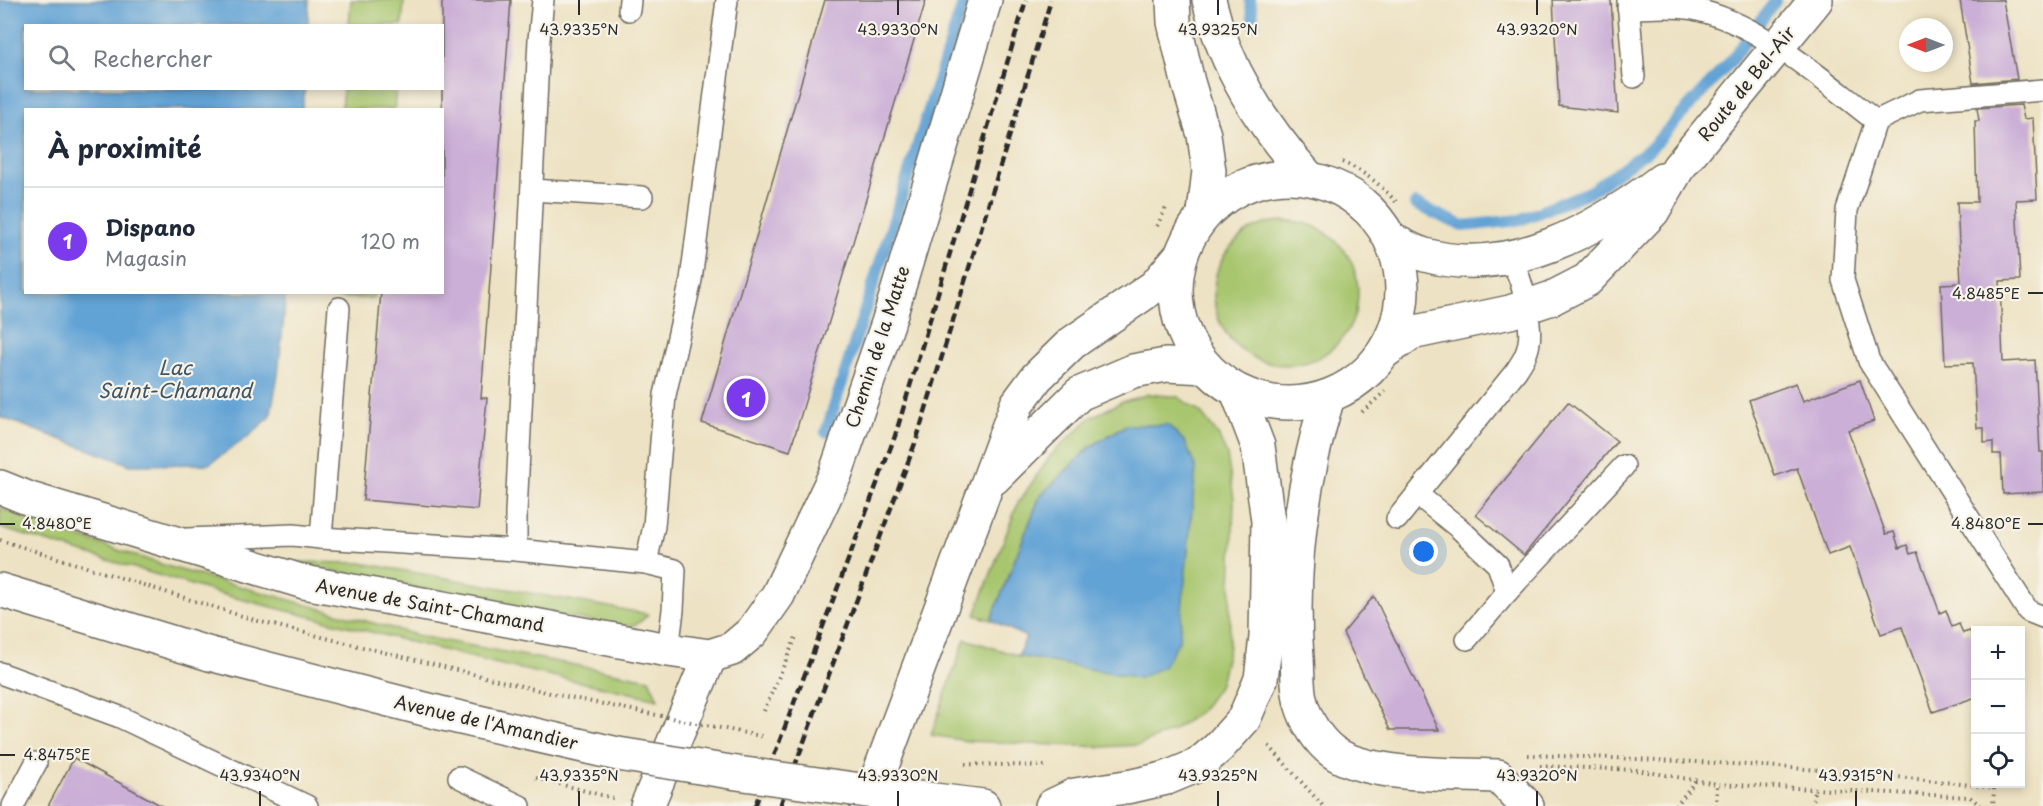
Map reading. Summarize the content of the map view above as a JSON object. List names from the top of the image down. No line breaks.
{"streets":{"main road":["Route de Bel-Air","Chemin de la Matte","Avenue de Saint-Chamand","Avenue de l'Amandier"]},"crossings":[["Chemin de la Matte","Avenue de Saint-Chamand"]],"water":["Lac Saint-Chamand"],"north":"left","page":{"search":"Rechercher","heading":"À proximité","list":[{"mark":"1","name":"Dispano","note":"Magasin","value":"120 m"}],"pins":"1","map_buttons":["+","−"]},"coordinates":["43.9335°N","43.9330°N","43.9325°N","43.9320°N","4.8485°E","4.8480°E","4.8475°E","43.9340°N","43.9315°N"]}
